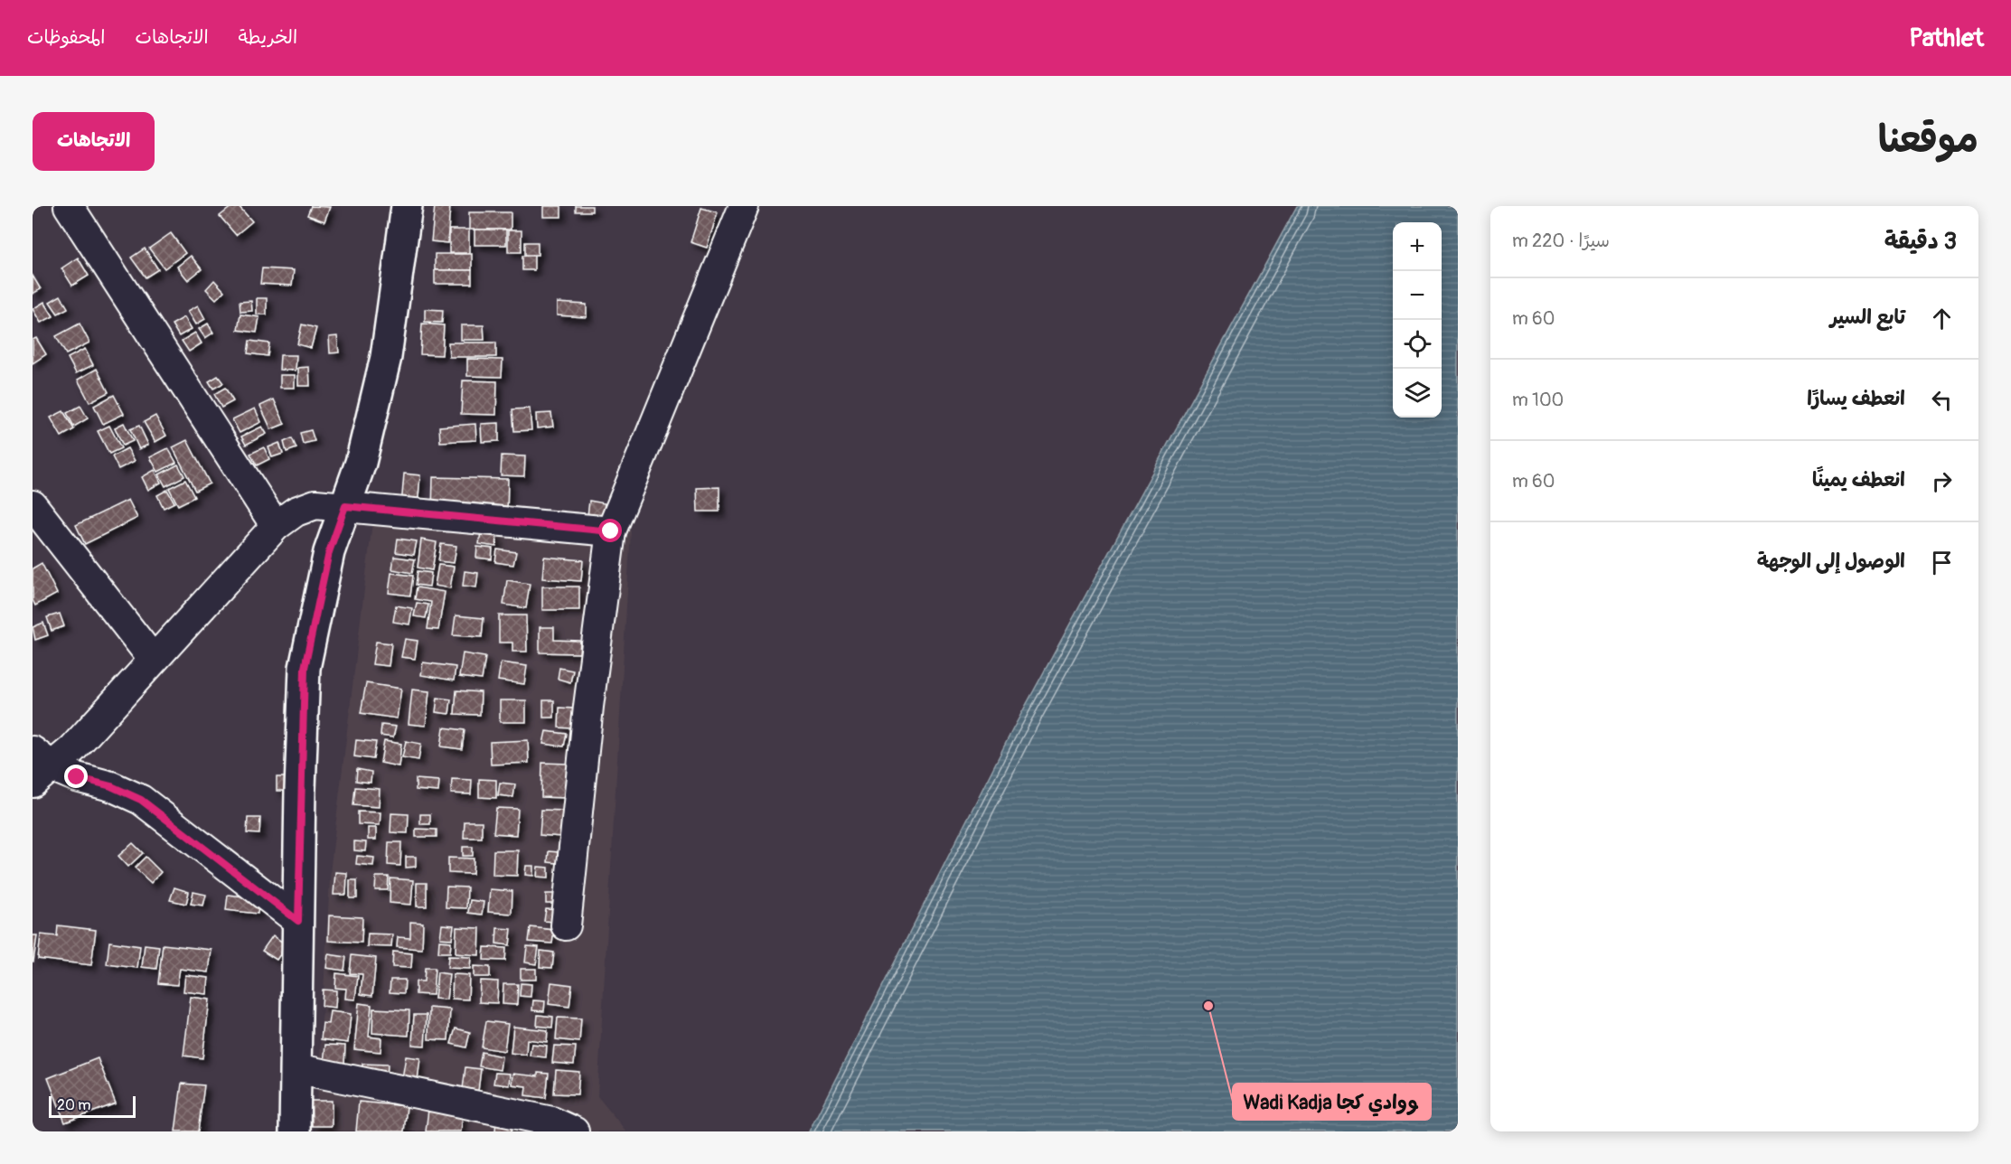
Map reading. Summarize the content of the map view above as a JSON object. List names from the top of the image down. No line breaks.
{"places":["Wadi Kadja ووادي كجا"],"scale_bar":"20 m","page":{"header":"Pathlet","nav":["الخريطة","الاتجاهات","المحفوظات"],"title":"موقعنا","buttons":"الاتجاهات","heading":["3 دقيقة","سيرًا · 220 m"],"map_buttons":["+","−"],"list":[["تابع السير","60 m"],["انعطف يسارًا","100 m"],["انعطف يمينًا","60 m"],"الوصول إلى الوجهة"],"scale":"20 m"}}
